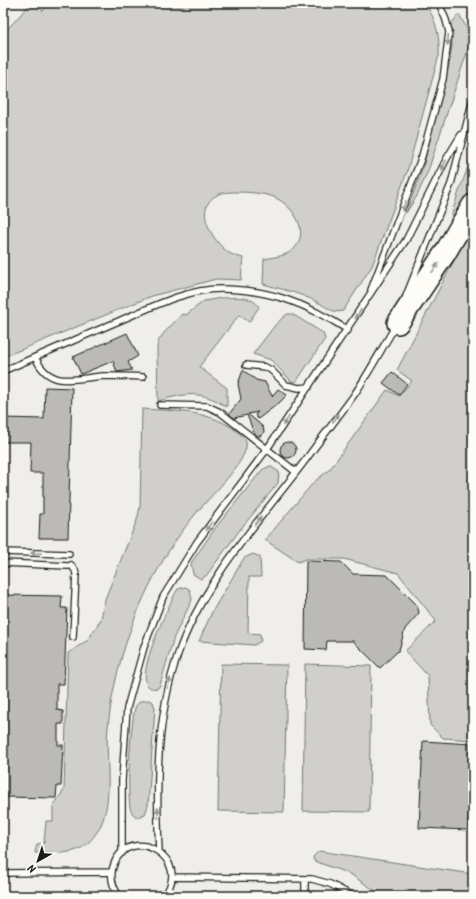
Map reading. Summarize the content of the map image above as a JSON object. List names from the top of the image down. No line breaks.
{"north":"bottom left"}
